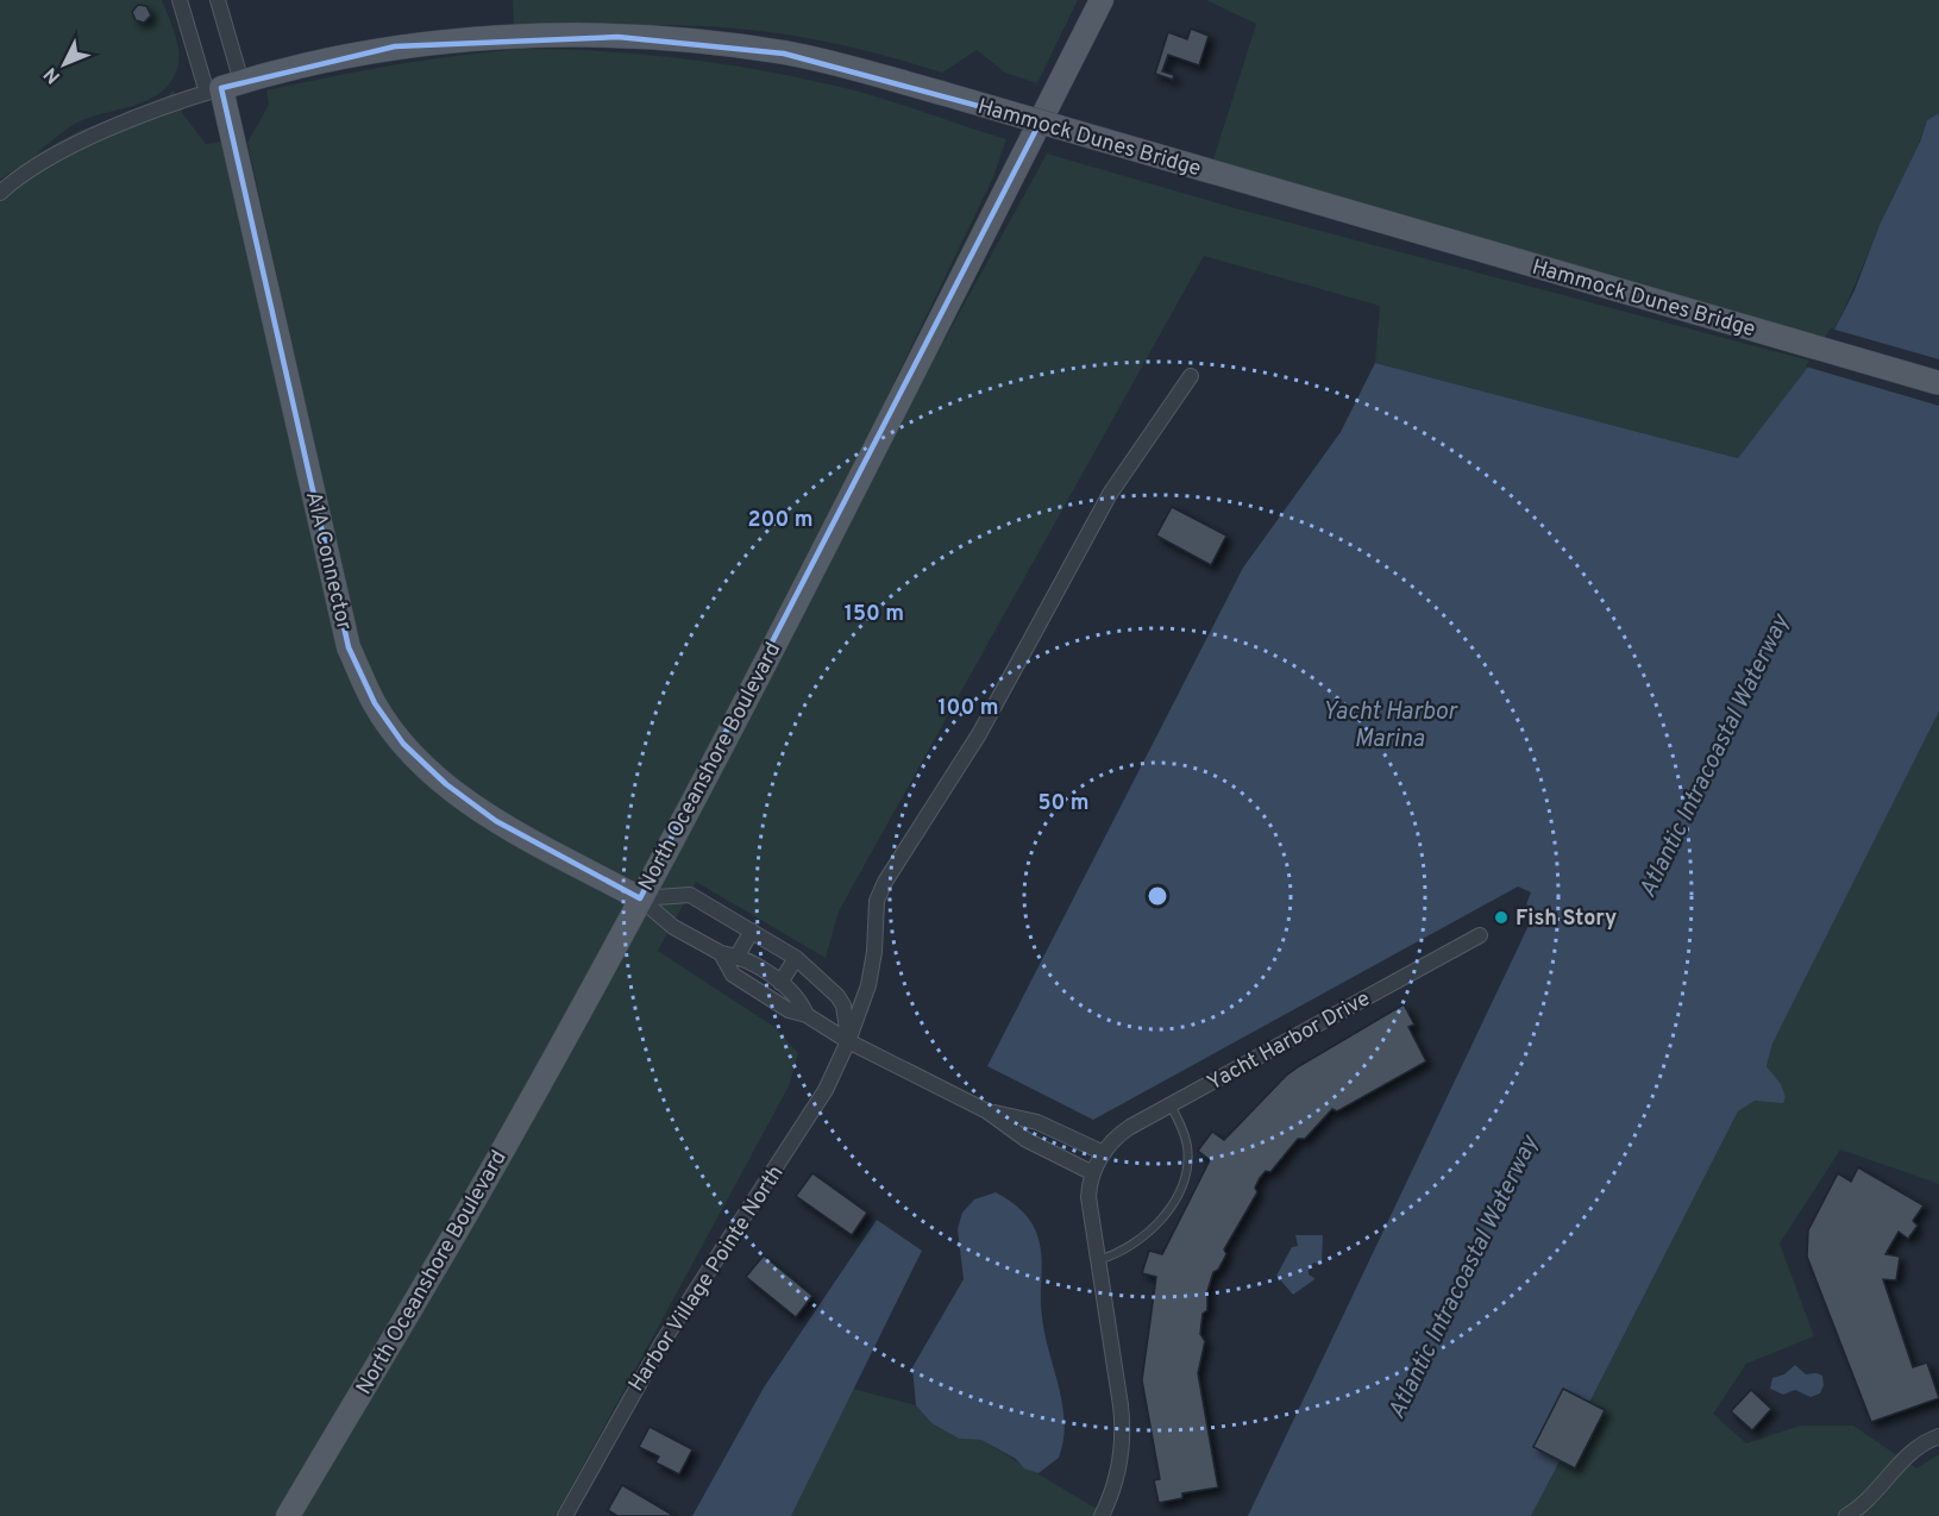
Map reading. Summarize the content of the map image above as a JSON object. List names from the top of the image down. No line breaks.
{"streets":{"main road":["Hammock Dunes Bridge","A1A Connector","North Oceanshore Boulevard"],"street":["Yacht Harbor Drive","Harbor Village Pointe North"]},"crossings":[["Hammock Dunes Bridge","A1A Connector"],["A1A Connector","North Oceanshore Boulevard"]],"water":["Yacht Harbor Marina","Atlantic Intracoastal Waterway"],"places":["Fish Story"],"north":"bottom left","rings":["200 m","150 m","100 m","50 m"]}
